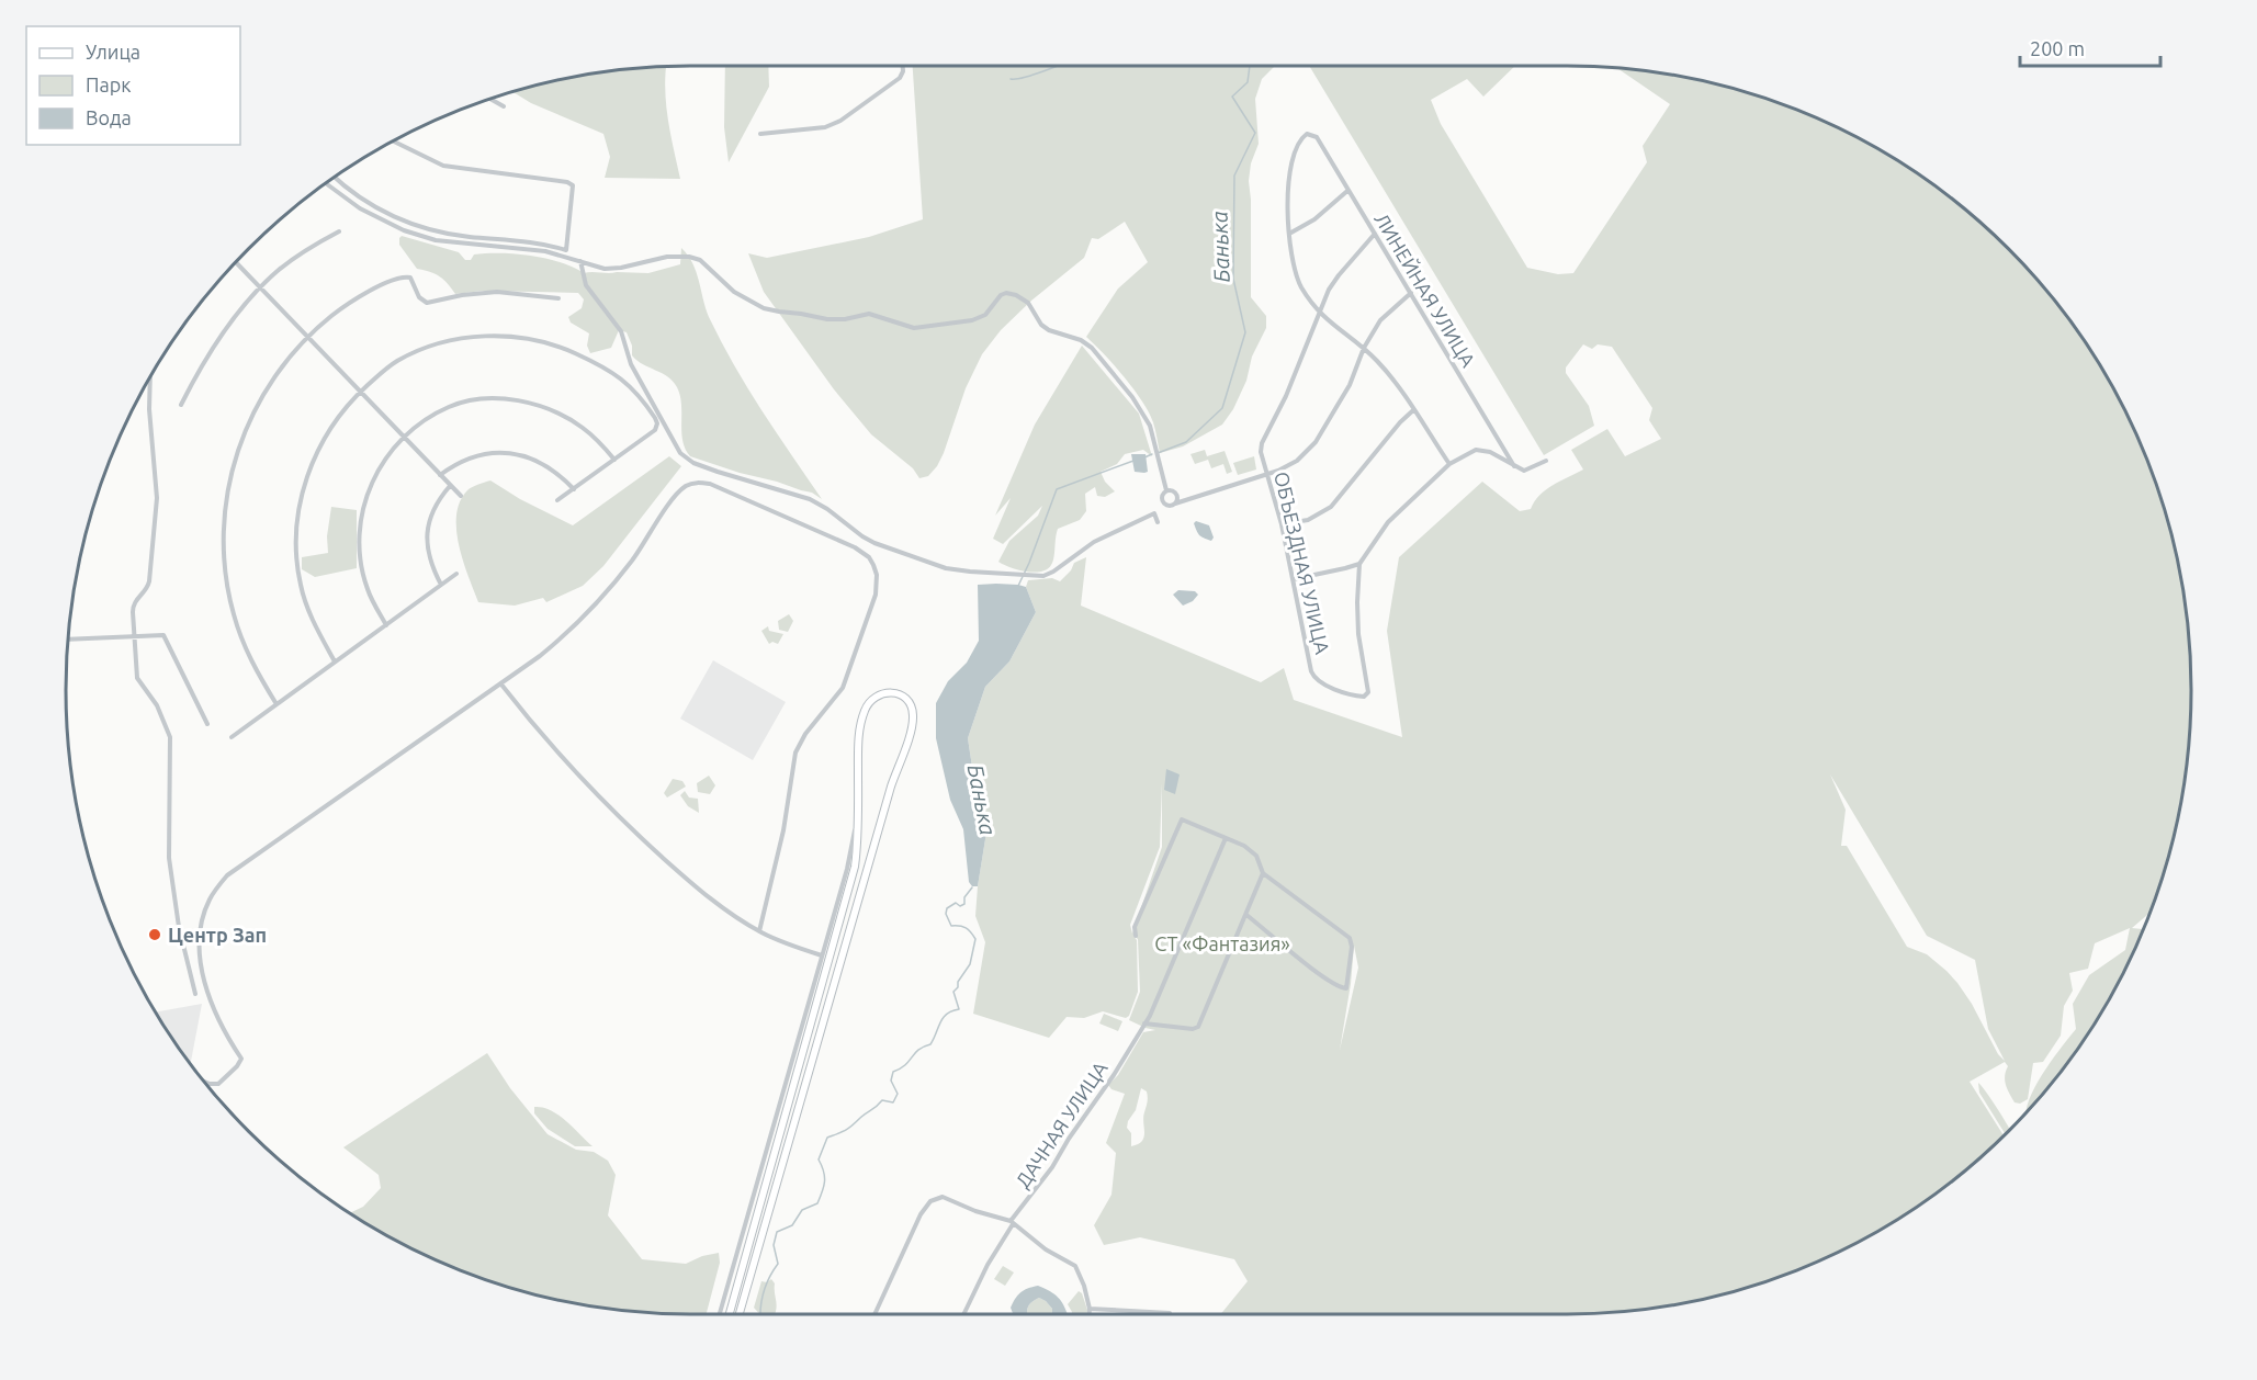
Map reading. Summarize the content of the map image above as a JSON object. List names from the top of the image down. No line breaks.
{"streets":{"street":["ЛИНЕЙНАЯ УЛИЦА","ОБЪЕЗДНАЯ УЛИЦА","ДАЧНАЯ УЛИЦА"]},"crossings":[["ЛИНЕЙНАЯ УЛИЦА","ОБЪЕЗДНАЯ УЛИЦА"]],"water":["Банька"],"parks":["СТ «Фантазия»"],"places":["Центр Зап"],"legend":["Улица","Парк","Вода"],"scale_bar":"200 m"}
